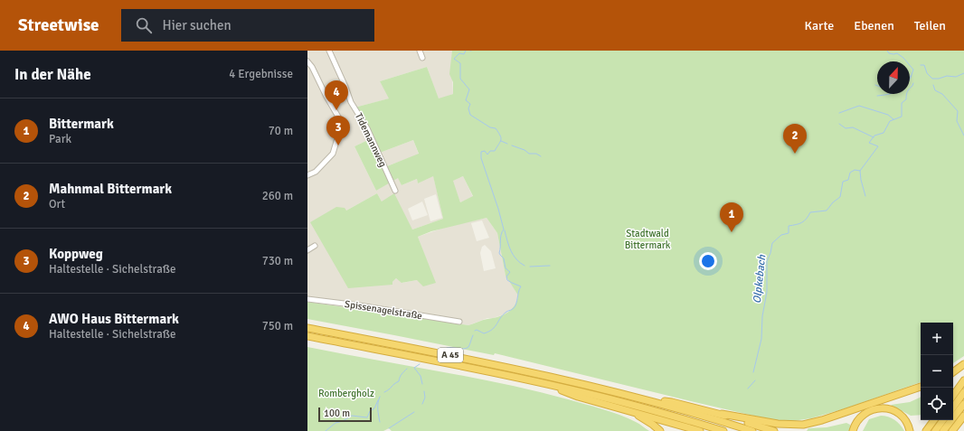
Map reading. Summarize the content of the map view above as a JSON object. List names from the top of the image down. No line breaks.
{"streets":{"highway":["A 45"],"street":["Tidemannweg","Spissenagelstraße"]},"water":["Olpkebach"],"parks":["Stadtwald Bittermark","Rombergholz"],"scale_bar":"100 m","north":"top","page":{"header":"Streetwise","search":"Hier suchen","nav":["Karte","Ebenen","Teilen"],"heading":["In der Nähe","4 Ergebnisse"],"pins":["4","3","2","1"],"list":[{"mark":"1","name":"Bittermark","note":"Park","value":"70 m"},{"mark":"2","name":"Mahnmal Bittermark","note":"Ort","value":"260 m"},{"mark":"3","name":"Koppweg","note":"Haltestelle · Sichelstraße","value":"730 m"},{"mark":"4","name":"AWO Haus Bittermark","note":"Haltestelle · Sichelstraße","value":"750 m"}],"map_buttons":["+","−"],"scale":"100 m"}}
